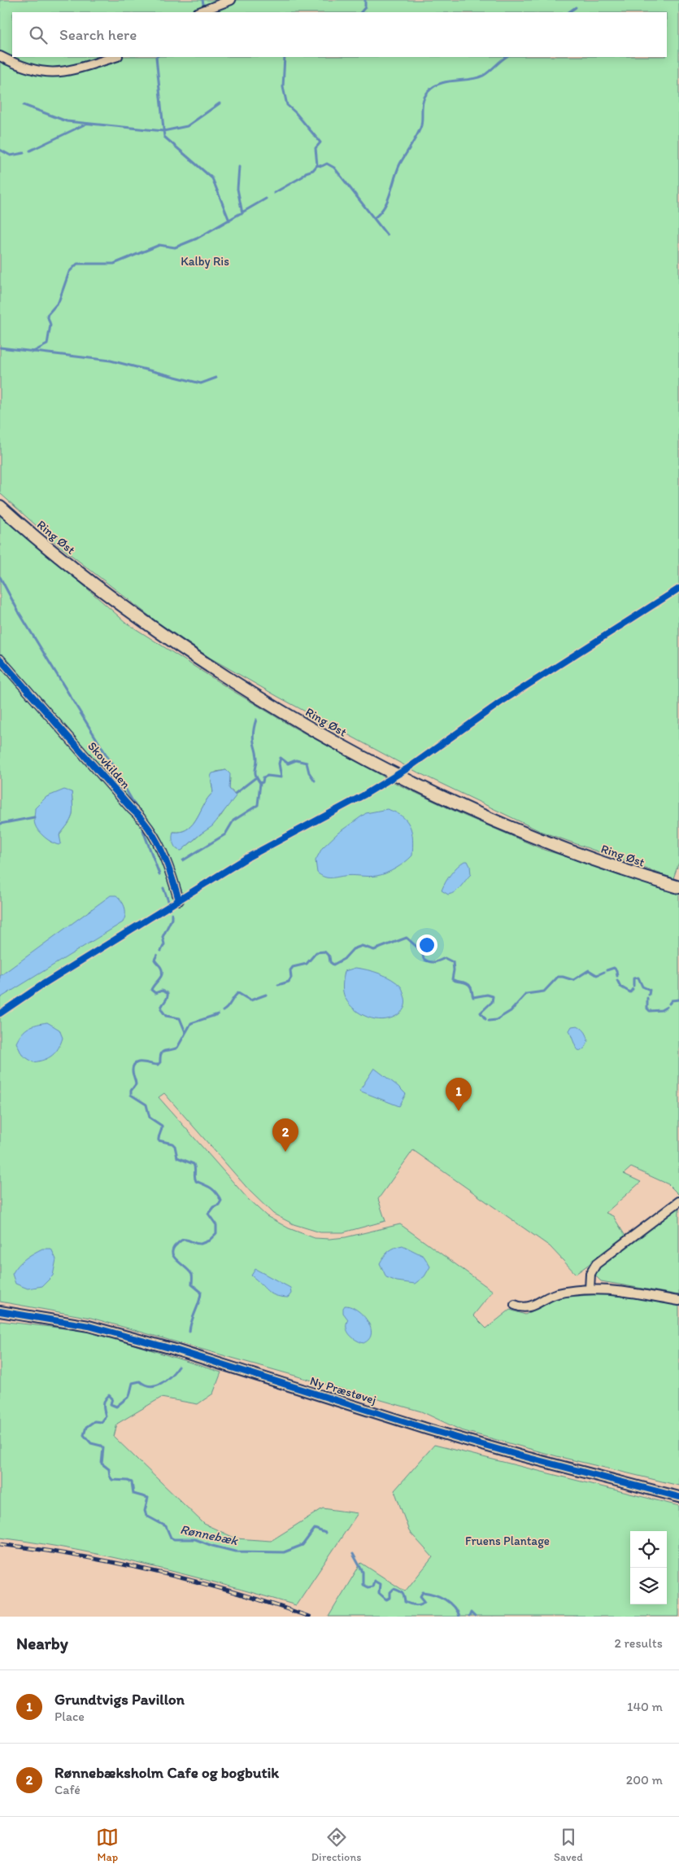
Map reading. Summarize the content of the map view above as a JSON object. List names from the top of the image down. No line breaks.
{"streets":{"main road":["Ring Øst"],"street":["Skovkilden","Ny Præstøvej"]},"water":["Rønnebæk"],"parks":["Kalby Ris","Fruens Plantage"],"page":{"search":"Search here","pins":["1","2"],"heading":["Nearby","2 results"],"list":[{"mark":"1","name":"Grundtvigs Pavillon","note":"Place","value":"140 m"},{"mark":"2","name":"Rønnebæksholm Cafe og bogbutik","note":"Café","value":"200 m"}],"nav":["Map","Directions","Saved"]}}
